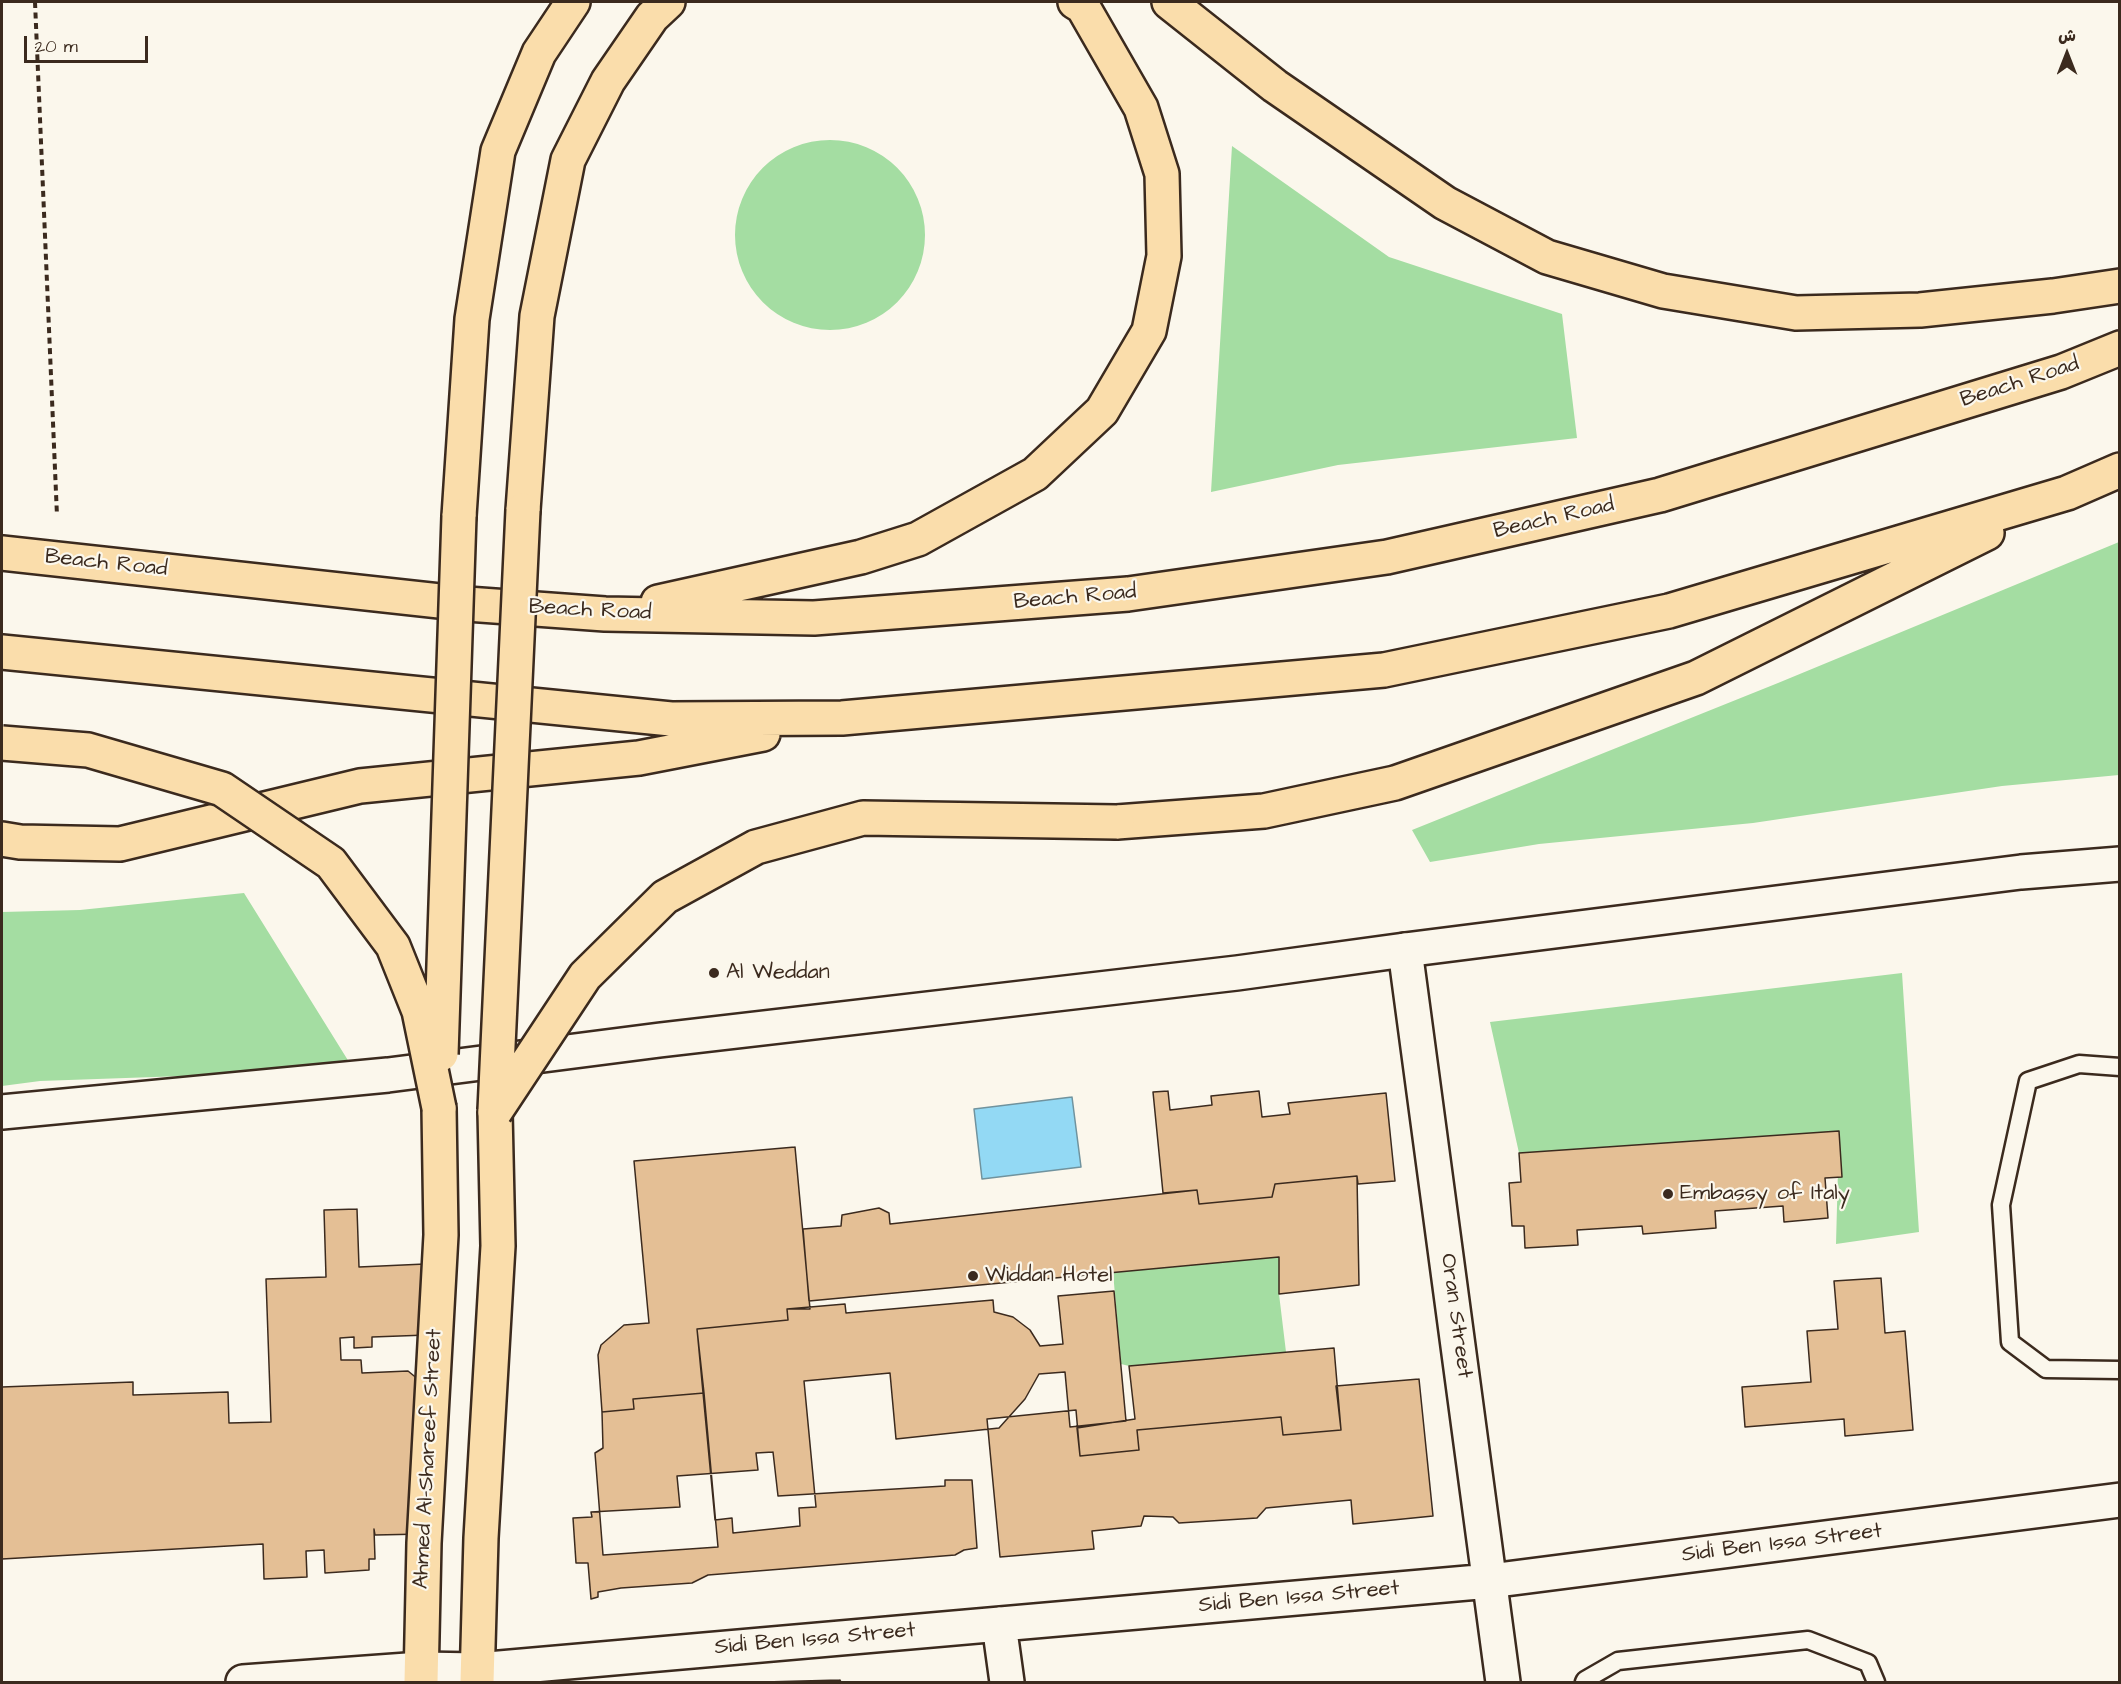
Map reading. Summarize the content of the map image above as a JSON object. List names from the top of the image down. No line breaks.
{"streets":{"highway":["Beach Road","Ahmed Al-Shareef Street"],"street":["Oran Street","Sidi Ben Issa Street"]},"crossings":[["Oran Street","Sidi Ben Issa Street"],["Ahmed Al-Shareef Street","Sidi Ben Issa Street"]],"places":["Al Weddan","Embassy of Italy","Widdan Hotel"],"scale_bar":"20 m","north":"top"}
